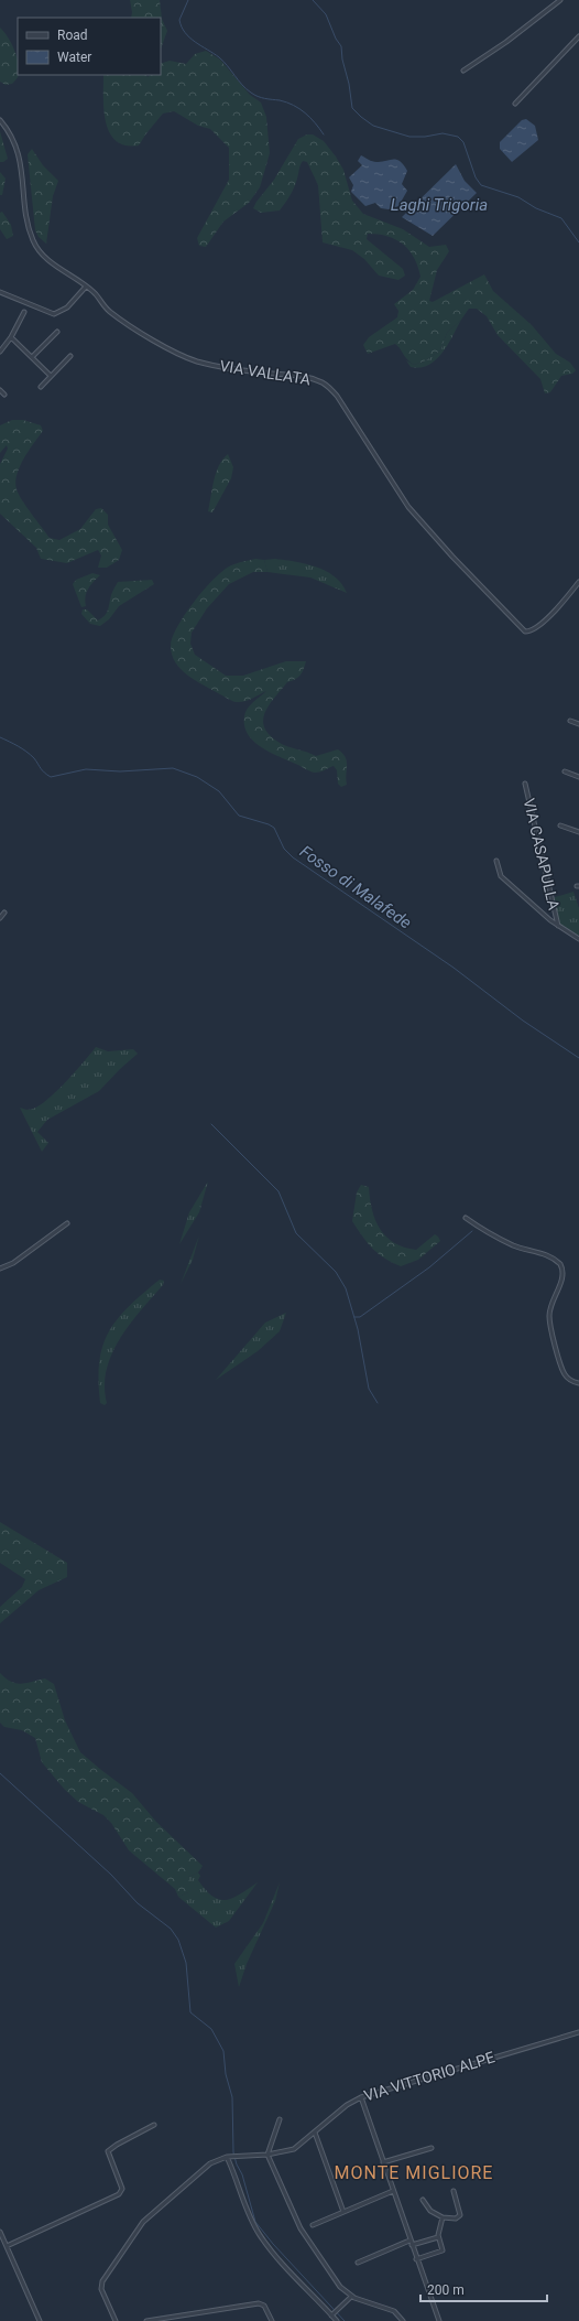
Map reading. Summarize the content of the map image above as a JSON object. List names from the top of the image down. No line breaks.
{"streets":{"street":["VIA VALLATA","VIA CASAPULLA","VIA VITTORIO ALPE"]},"districts":["MONTE MIGLIORE"],"water":["Laghi Trigoria","Fosso di Malafede"],"legend":["Road","Water"],"scale_bar":"200 m"}
